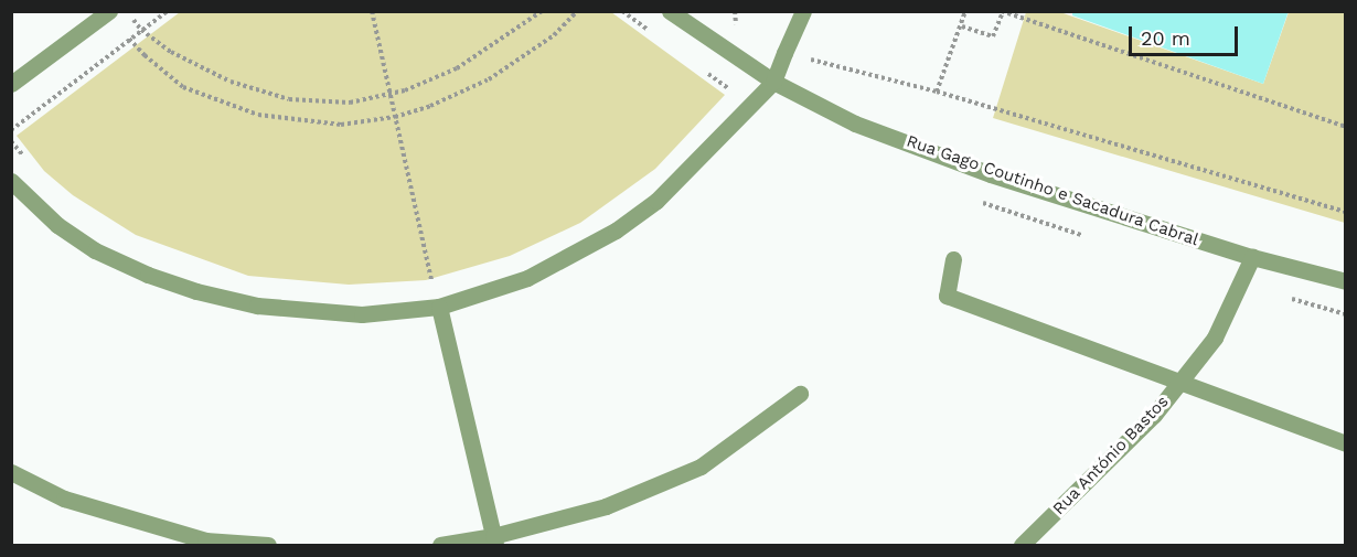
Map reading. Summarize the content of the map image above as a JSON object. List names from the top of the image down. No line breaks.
{"streets":{"street":["Rua Gago Coutinho e Sacadura Cabral","Rua António Bastos"]},"crossings":[["Rua Gago Coutinho e Sacadura Cabral","Rua António Bastos"]],"scale_bar":"20 m"}
